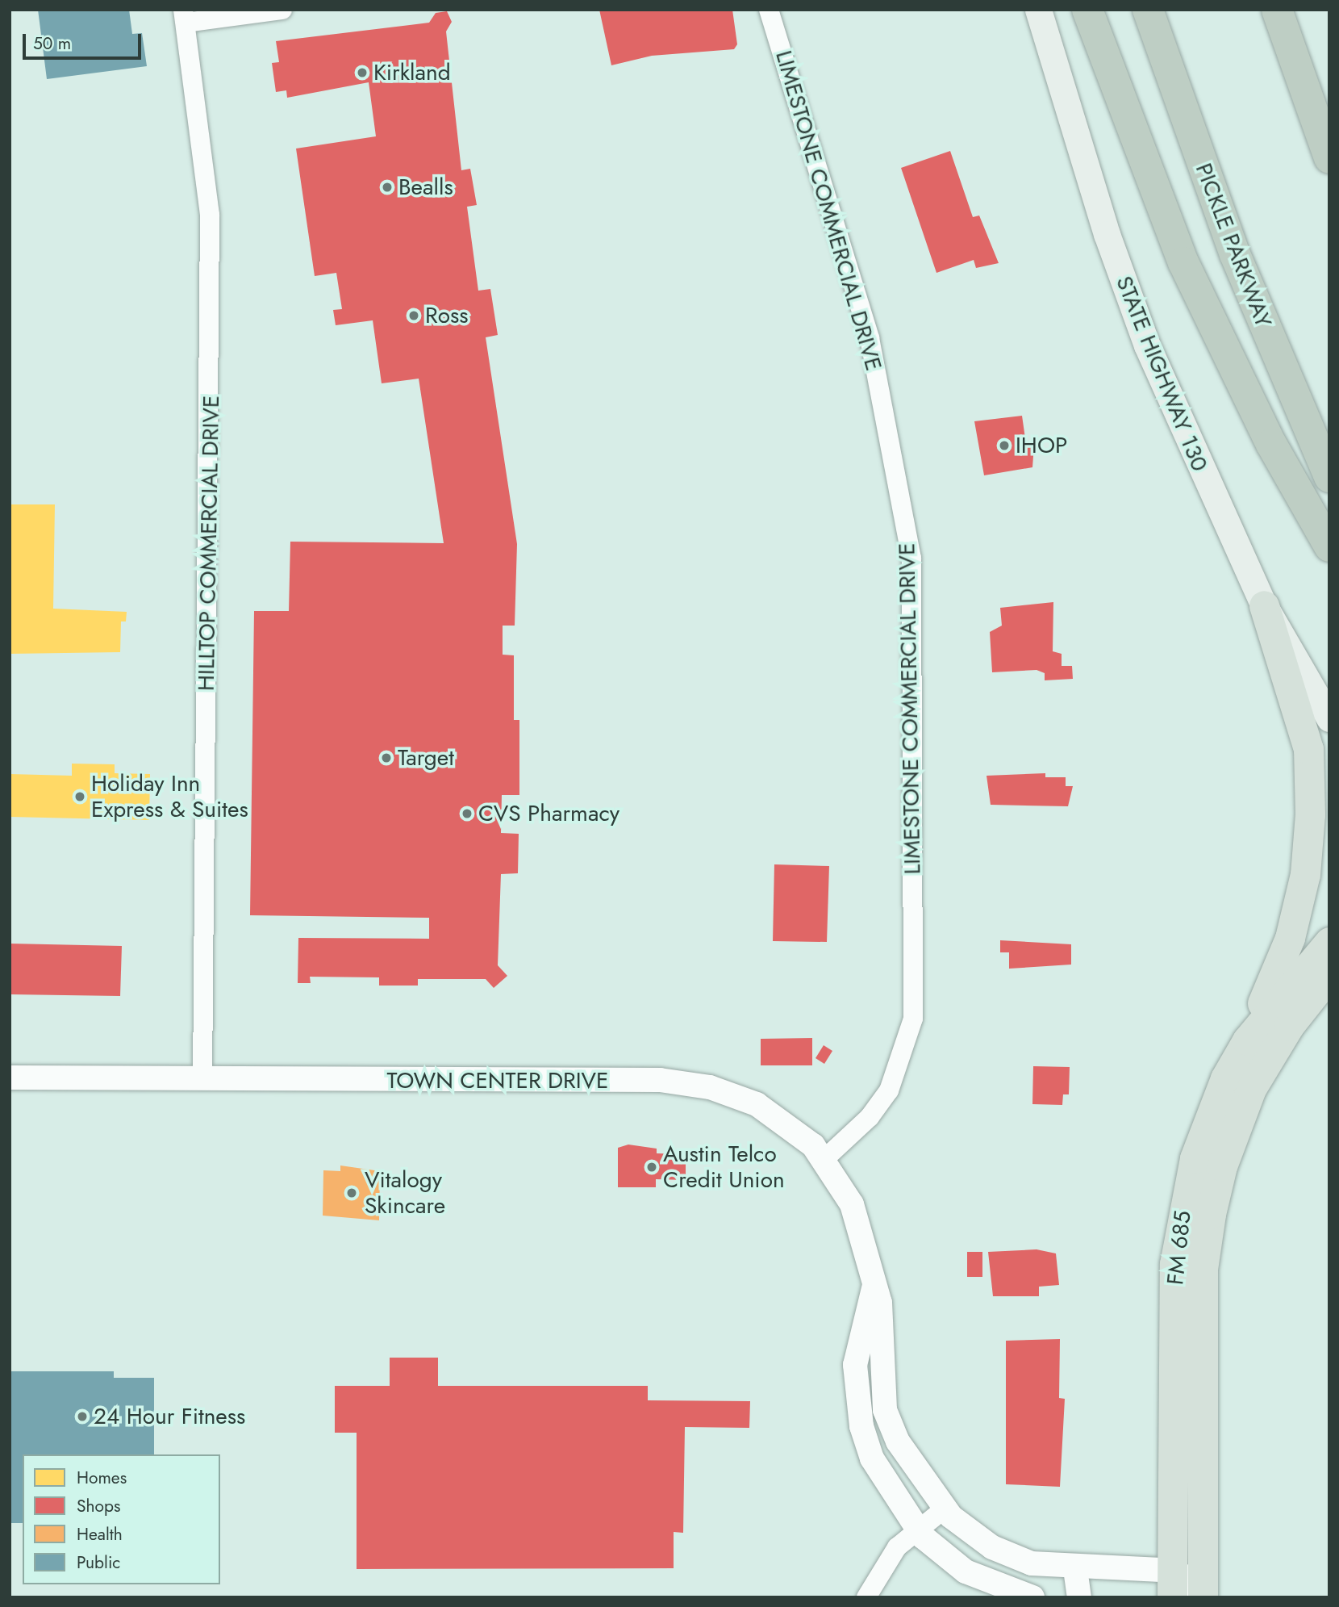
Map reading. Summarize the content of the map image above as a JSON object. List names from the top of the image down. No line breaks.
{"streets":{"highway":["PICKLE PARKWAY"],"main road":["STATE HIGHWAY 130","FM 685"],"street":["LIMESTONE COMMERCIAL DRIVE","HILLTOP COMMERCIAL DRIVE","TOWN CENTER DRIVE"]},"crossings":[["LIMESTONE COMMERCIAL DRIVE","TOWN CENTER DRIVE"],["STATE HIGHWAY 130","FM 685"],["HILLTOP COMMERCIAL DRIVE","TOWN CENTER DRIVE"],["TOWN CENTER DRIVE","FM 685"]],"places":["Kirkland","Bealls","Ross","IHOP","Target","Holiday Inn Express & Suites","CVS Pharmacy","Austin Telco Credit Union","Vitalogy Skincare","24 Hour Fitness"],"legend":["Homes","Shops","Health","Public"],"scale_bar":"50 m"}
